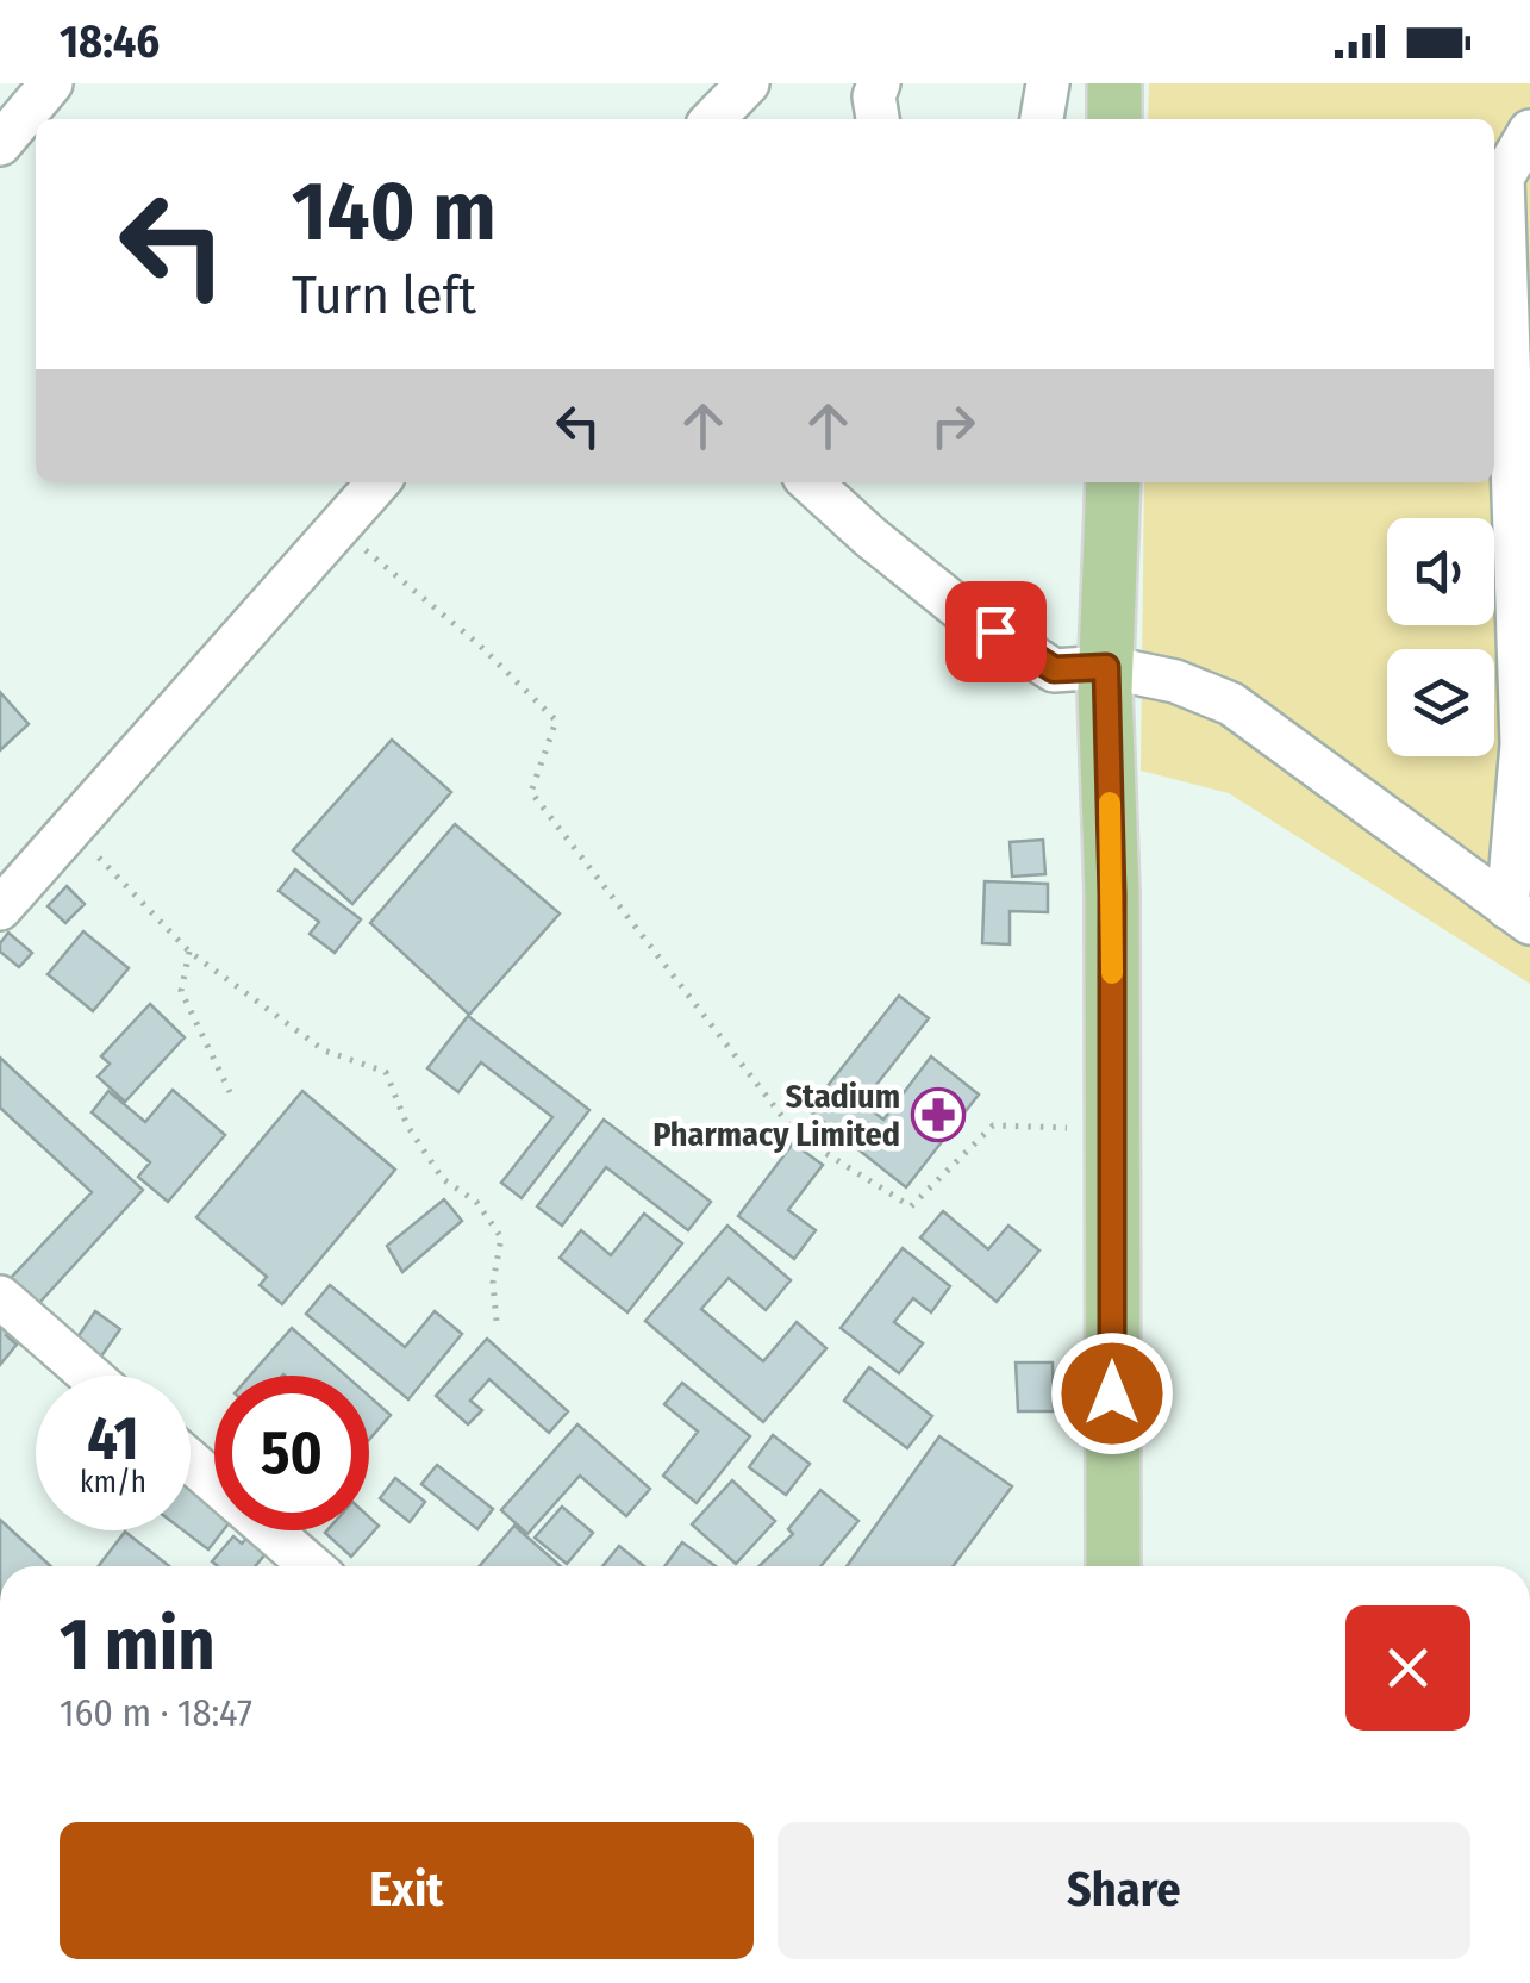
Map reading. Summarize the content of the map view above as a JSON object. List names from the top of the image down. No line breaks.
{"places":{"pharmacy":["Stadium Pharmacy Limited"]},"page":{"status":"18:46","turn":["140 m","Turn left"],"speed":"41 km/h","limit":"50","heading":["1 min","160 m · 18:47"],"buttons":["Exit","Share"]}}
